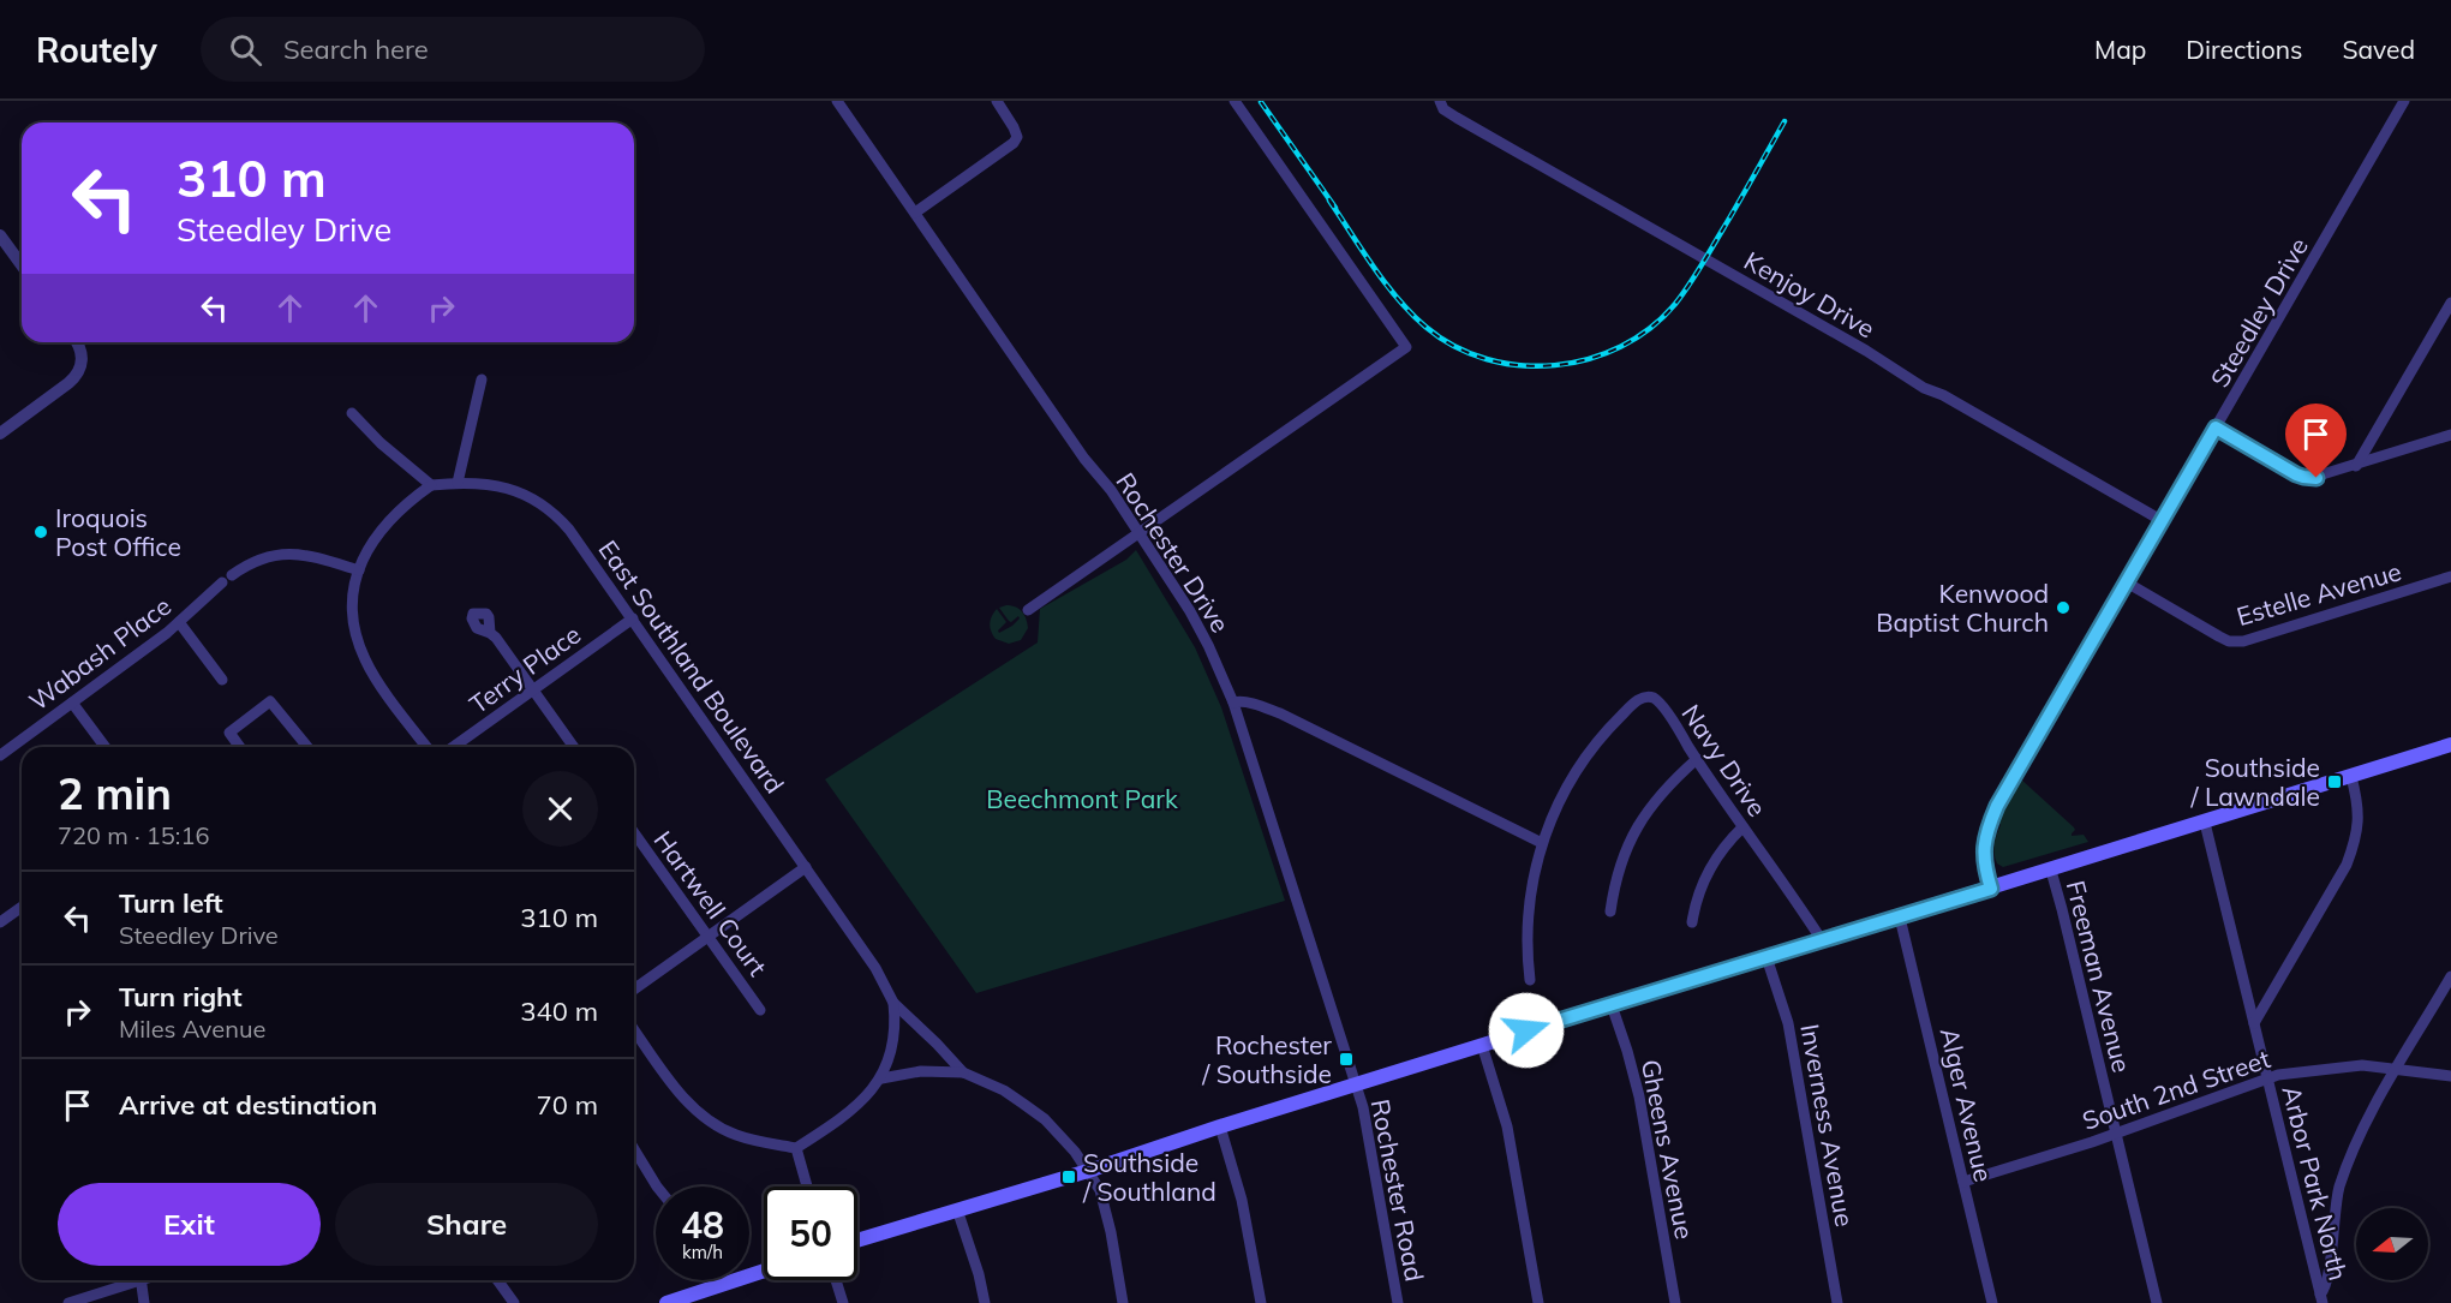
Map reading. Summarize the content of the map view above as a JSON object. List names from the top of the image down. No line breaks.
{"streets":{"street":["Kenjoy Drive","Steedley Drive","Rochester Drive","Estelle Avenue","Wabash Place","East Southland Boulevard","Terry Place","Navy Drive","Hartwell Court","Freeman Avenue","South 2nd Street","Alger Avenue","Inverness Avenue","Gheens Avenue","Arbor Park North","Rochester Road"]},"crossings":[["Kenjoy Drive","Steedley Drive"],["Steedley Drive","Estelle Avenue"],["Rochester Drive","Rochester Road"],["East Southland Boulevard","Terry Place"],["Freeman Avenue","South 2nd Street"],["South 2nd Street","Alger Avenue"],["South 2nd Street","Arbor Park North"]],"parks":["Beechmont Park"],"places":{"other":["Iroquois Post Office","Kenwood Baptist Church"],"transit":["Southside / Lawndale","Rochester / Southside","Southside / Southland"]},"north":"left","page":{"header":"Routely","search":"Search here","nav":["Map","Directions","Saved"],"turn":["310 m","Steedley Drive"],"heading":["2 min","720 m · 15:16"],"list":[{"name":"Turn left","note":"Steedley Drive","value":"310 m"},{"name":"Turn right","note":"Miles Avenue","value":"340 m"},{"name":"Arrive at destination","value":"70 m"}],"buttons":["Exit","Share"],"speed":"48 km/h","limit":"50"}}
